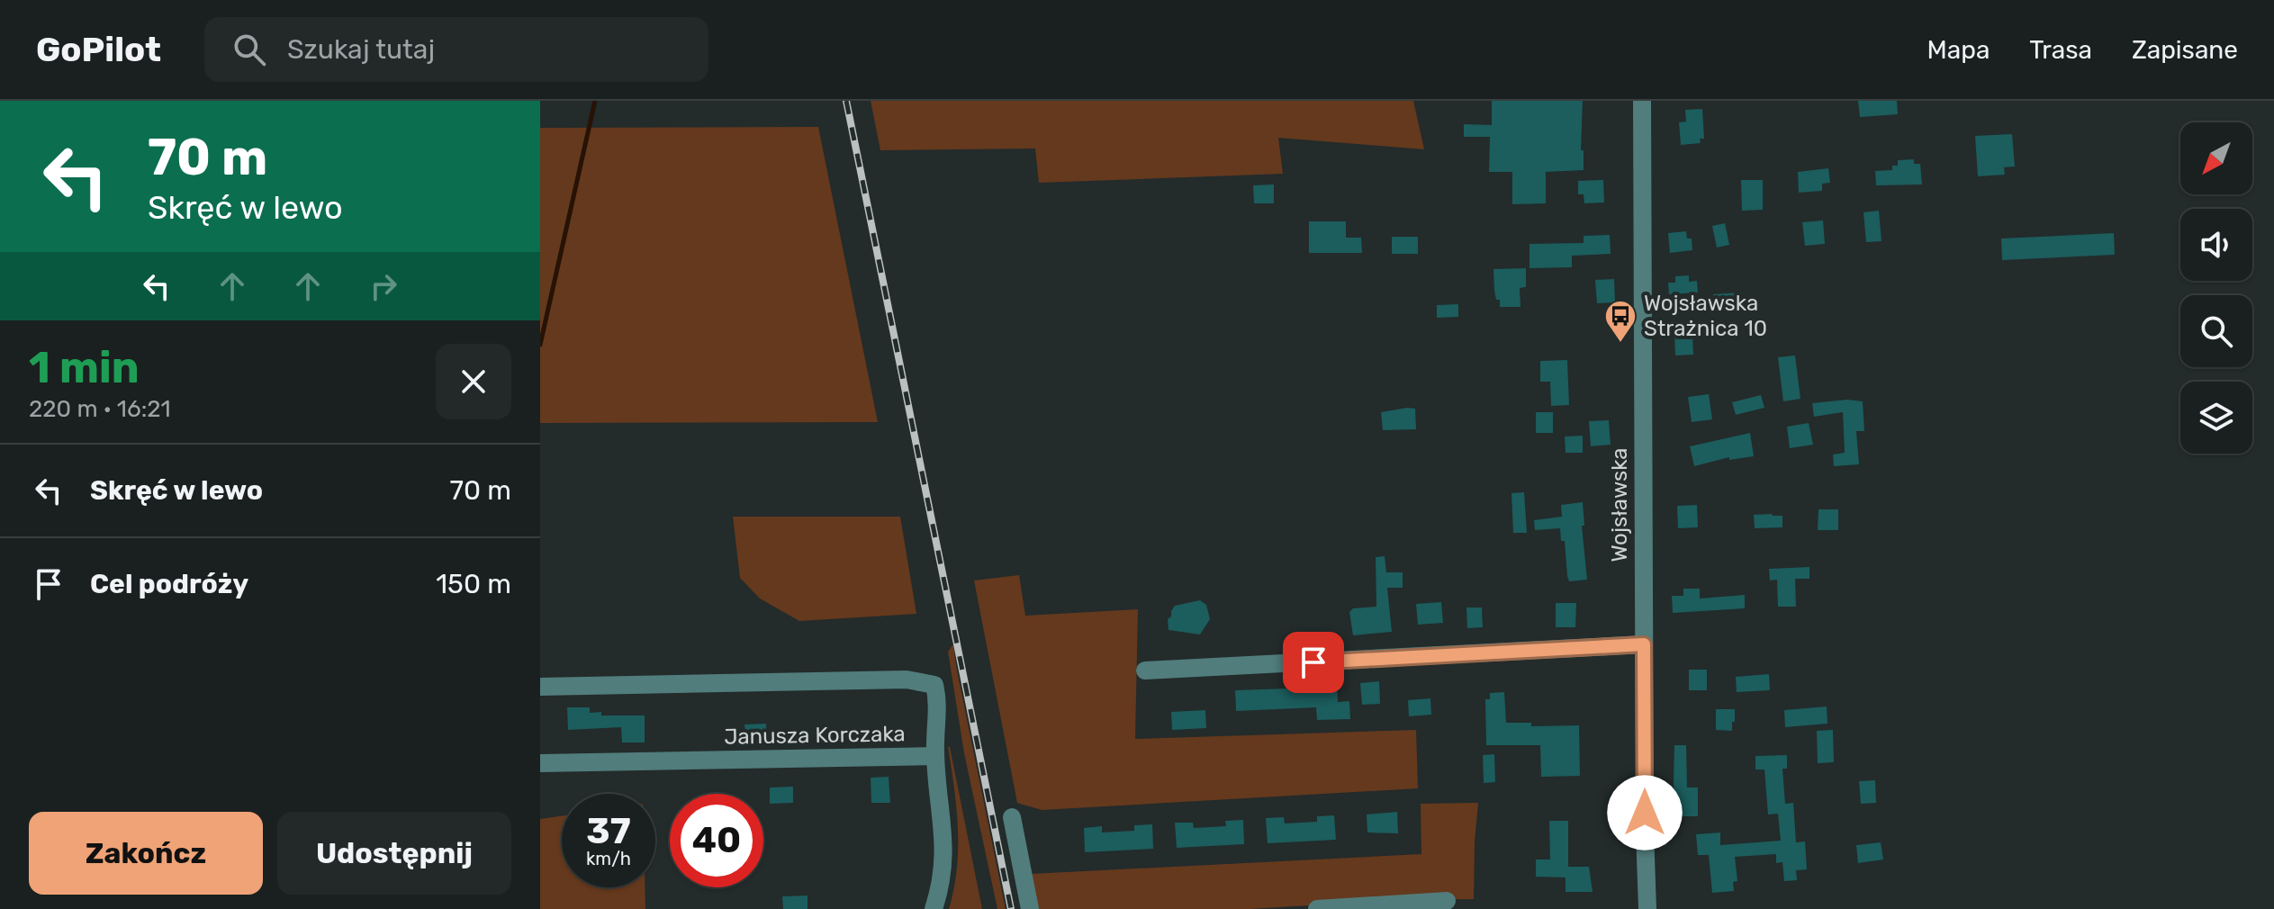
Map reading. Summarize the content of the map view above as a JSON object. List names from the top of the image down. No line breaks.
{"streets":{"street":["Wojsławska","Janusza Korczaka"]},"places":{"bus stop":["Wojsławska Strażnica 10"]},"north":"bottom left","page":{"header":"GoPilot","search":"Szukaj tutaj","nav":["Mapa","Trasa","Zapisane"],"turn":["70 m","Skręć w lewo"],"heading":["1 min","220 m · 16:21"],"list":[{"name":"Skręć w lewo","value":"70 m"},{"name":"Cel podróży","value":"150 m"}],"speed":"37 km/h","limit":"40","buttons":["Zakończ","Udostępnij"]}}
